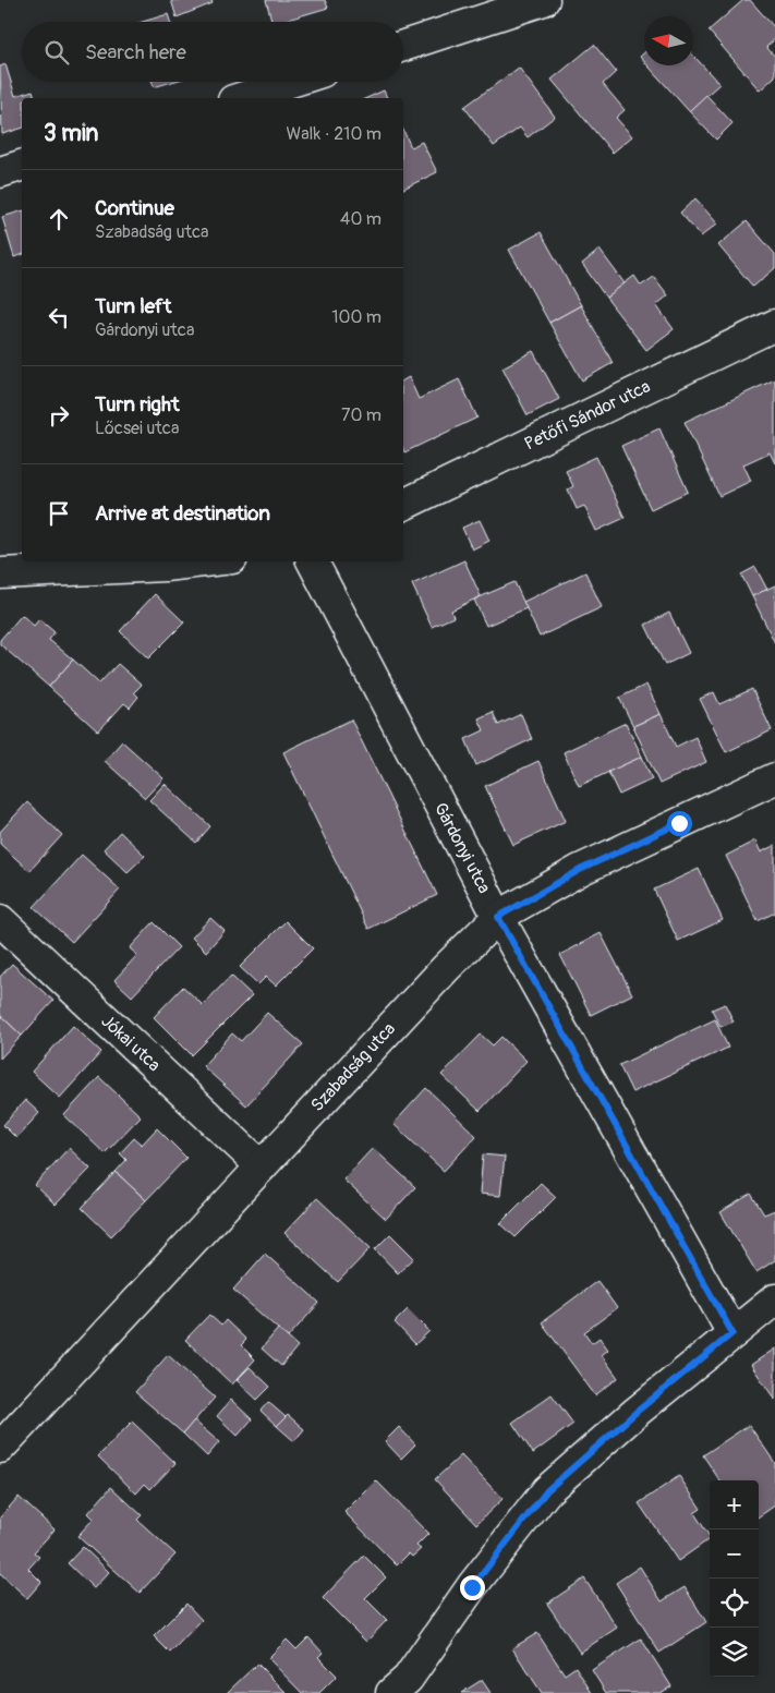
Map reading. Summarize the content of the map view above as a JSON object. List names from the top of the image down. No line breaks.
{"streets":{"street":["Petőfi Sándor utca","Gárdonyi utca","Jókai utca","Szabadság utca"]},"crossings":[["Gárdonyi utca","Szabadság utca"],["Jókai utca","Szabadság utca"]],"north":"left","page":{"search":"Search here","heading":["3 min","Walk · 210 m"],"list":[["Continue","Szabadság utca","40 m"],["Turn left","Gárdonyi utca","100 m"],["Turn right","Lőcsei utca","70 m"],"Arrive at destination"],"map_buttons":["+","−"]}}
